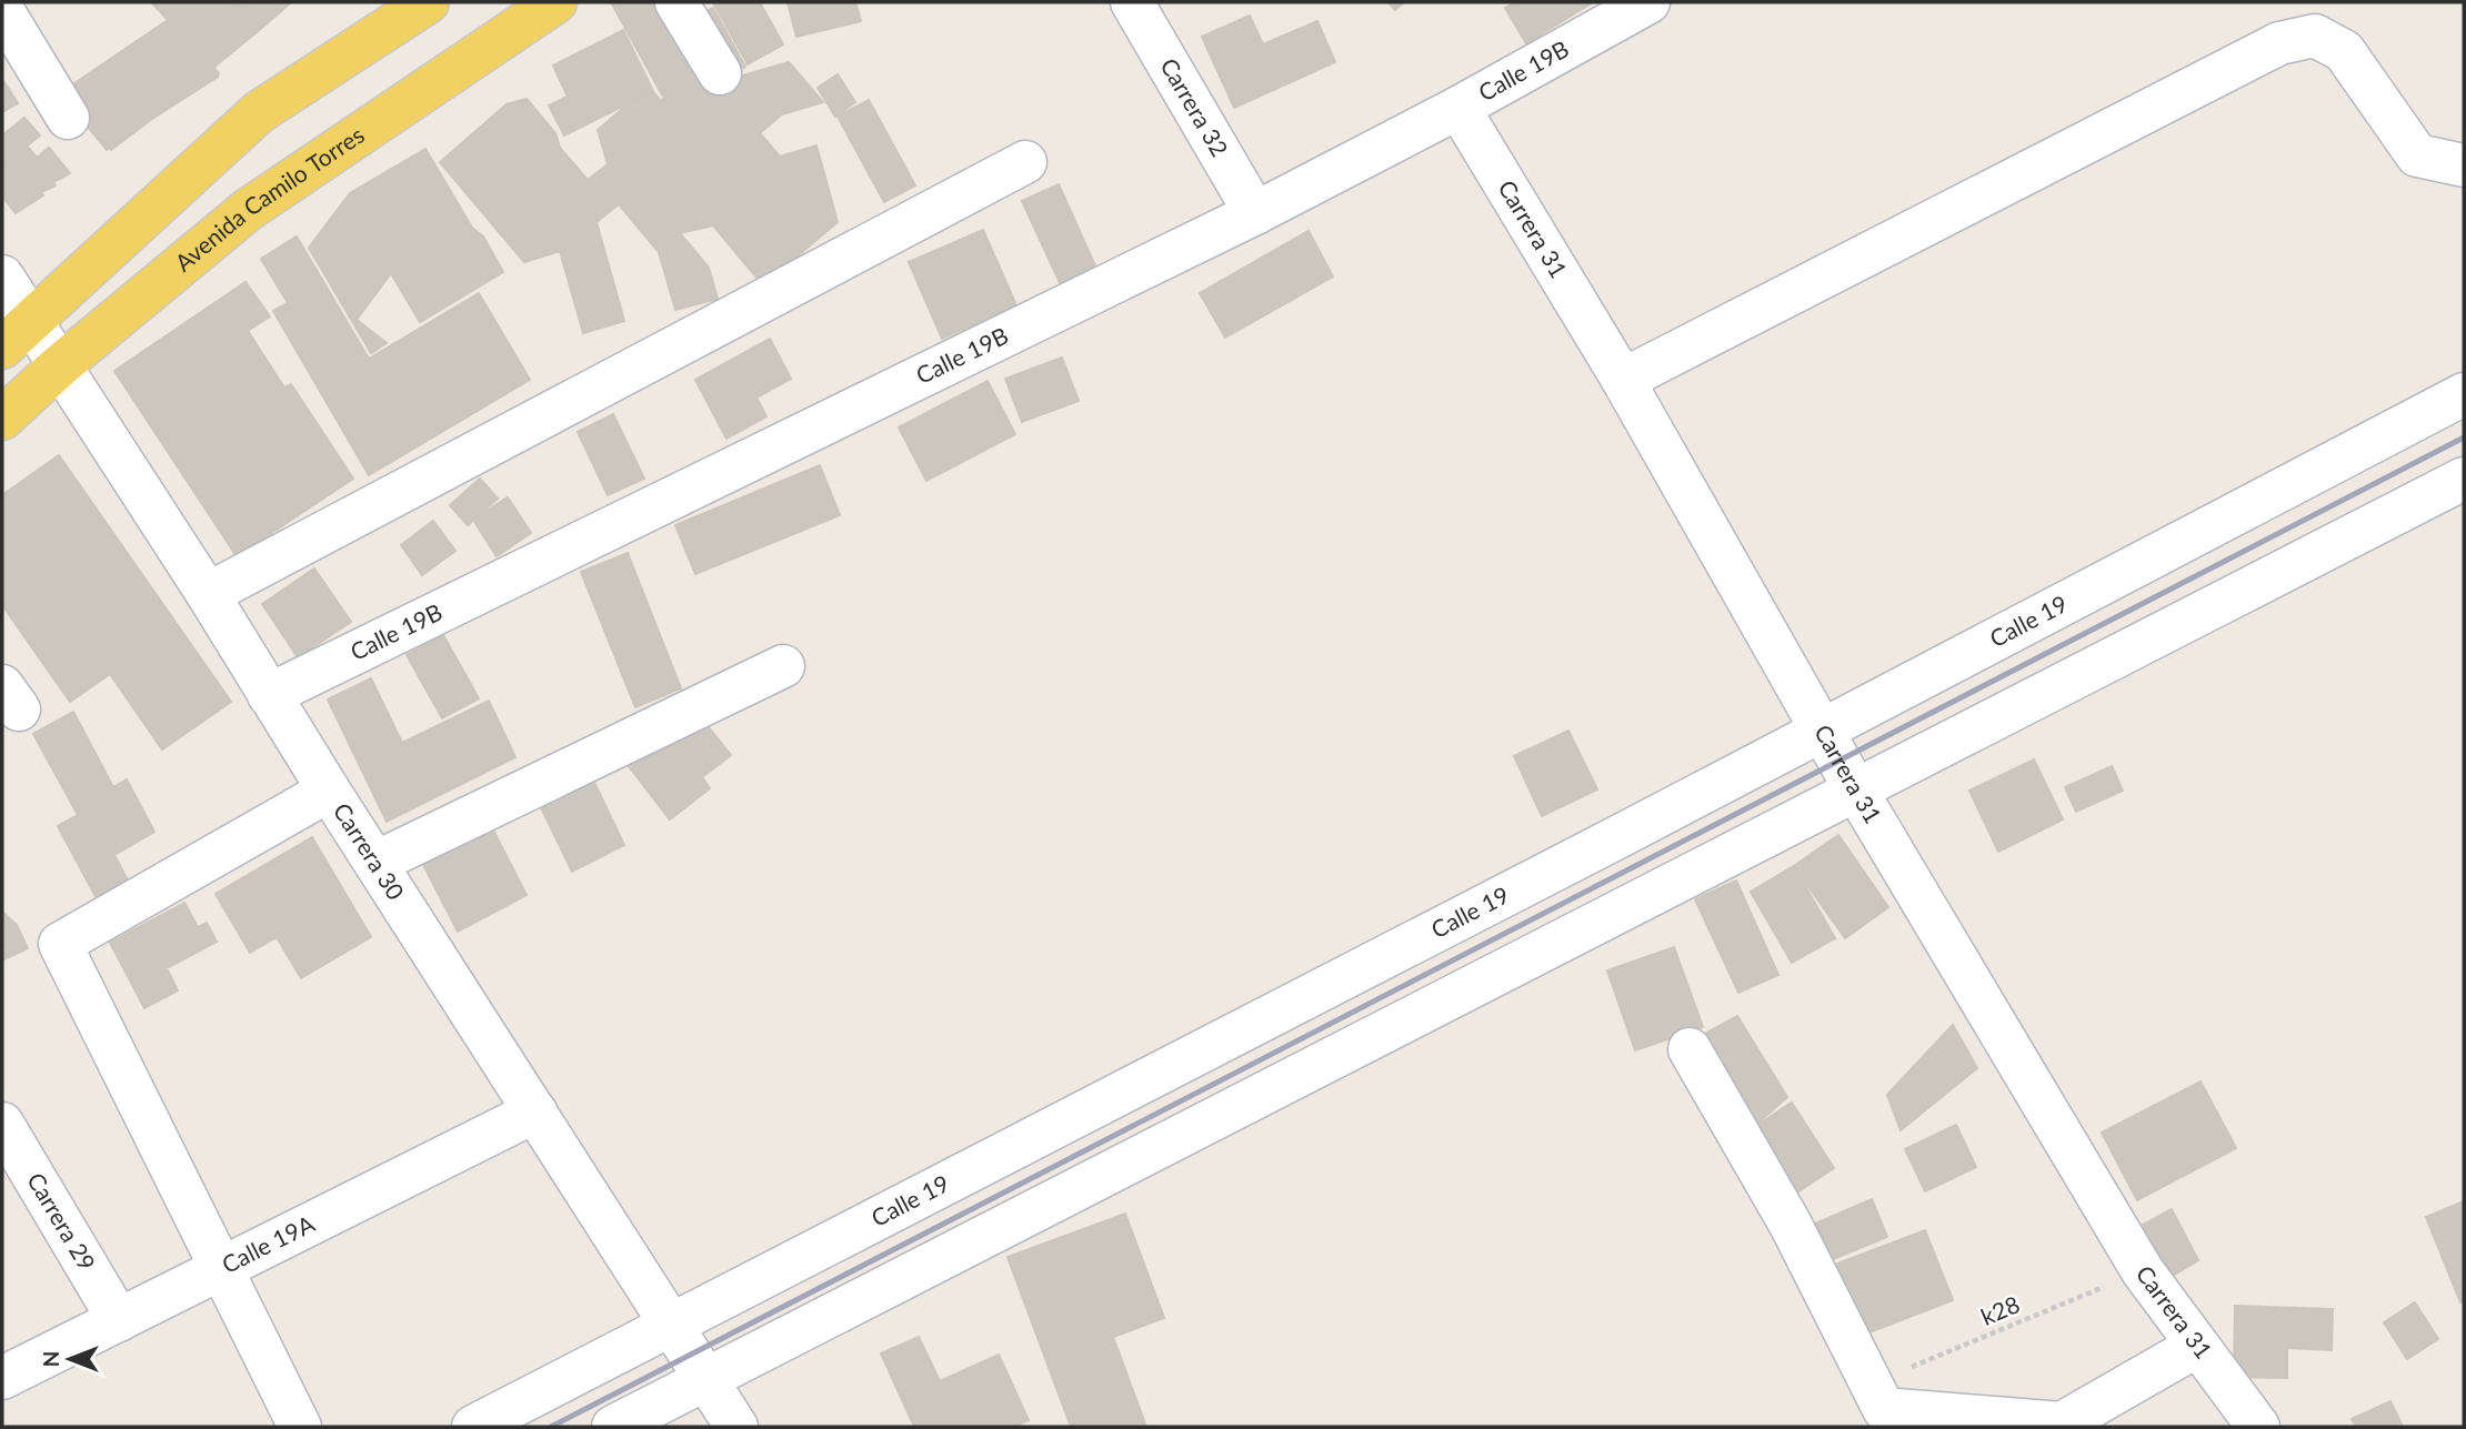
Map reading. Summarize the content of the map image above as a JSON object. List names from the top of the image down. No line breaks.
{"streets":{"main road":["Avenida Camilo Torres"],"street":["Calle 19B","Carrera 32","Carrera 31","Calle 19","Carrera 30","Carrera 29","Calle 19A"],"path":["k28"]},"crossings":[["Calle 19B","Carrera 32"],["Calle 19B","Carrera 31"],["Calle 19B","Carrera 30"],["Avenida Camilo Torres","Carrera 30"],["Carrera 31","Calle 19"],["Carrera 31","k28"],["Calle 19","Carrera 30"],["Carrera 30","Calle 19A"],["Carrera 29","Calle 19A"]],"north":"left"}
